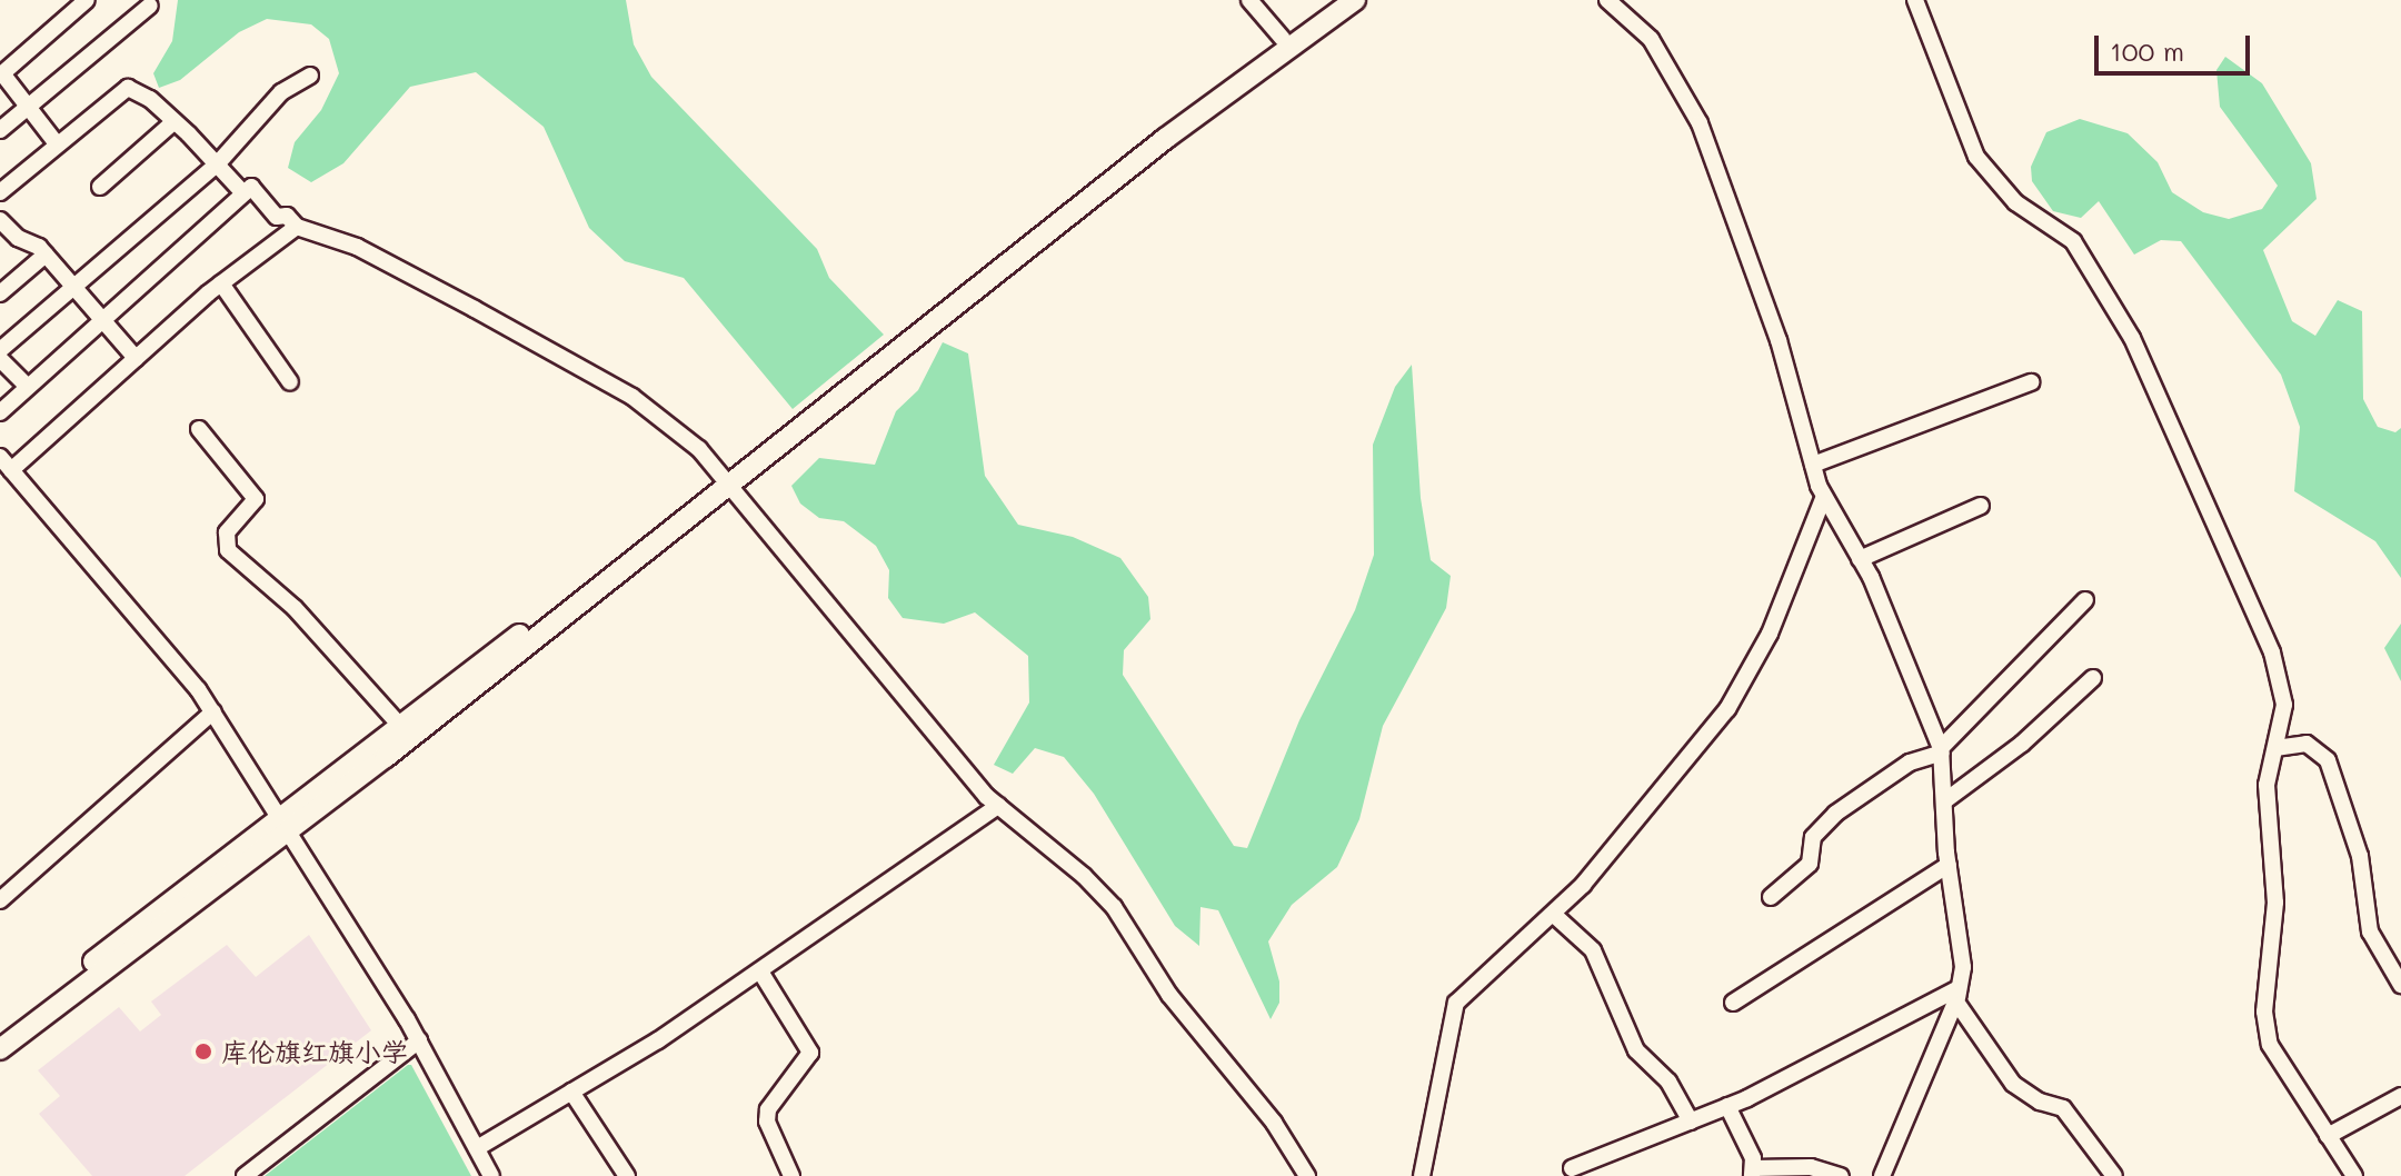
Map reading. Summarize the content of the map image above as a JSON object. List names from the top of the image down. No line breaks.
{"places":["库伦旗红旗小学"],"scale_bar":"100 m"}
